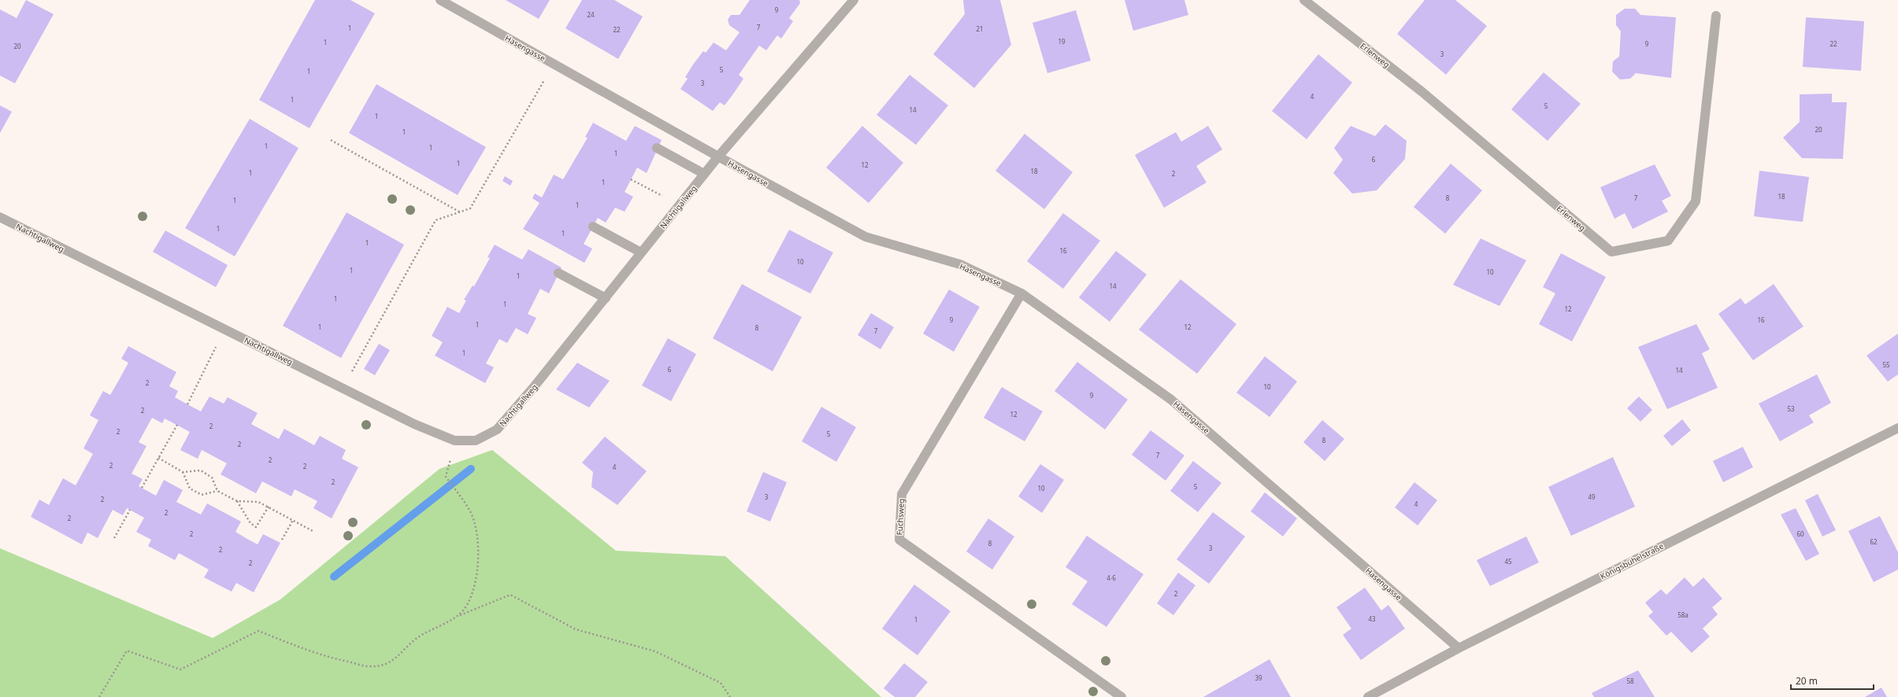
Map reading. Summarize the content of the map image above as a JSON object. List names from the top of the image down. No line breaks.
{"streets":{"street":["Hasengasse","Erlenweg","Nachtigallweg","Fuchsweg","Königsbühelstraße"]},"crossings":[["Hasengasse","Nachtigallweg"],["Hasengasse","Fuchsweg"],["Hasengasse","Königsbühelstraße"]],"house_numbers":["9","24","7","1","21","22","19","1","9","22","20","3","5","1","3","4","1","5","14","1","20","1","1","1","1","6","1","12","18","1","2","1","18","8","7","1","1","1","1","1","16","10","1","10","1","14","1","1","12","9","16","1","1","12","8","7","1","55","6","14","2","10","9","53","2","12","2","2","5","8","2","7","2","2","2","4","2","5","10","3","49","2","4","2","2","2","60","62","8","3","2","45","2","4-6","2","58a","43","1","39","58"],"scale_bar":"20 m"}
